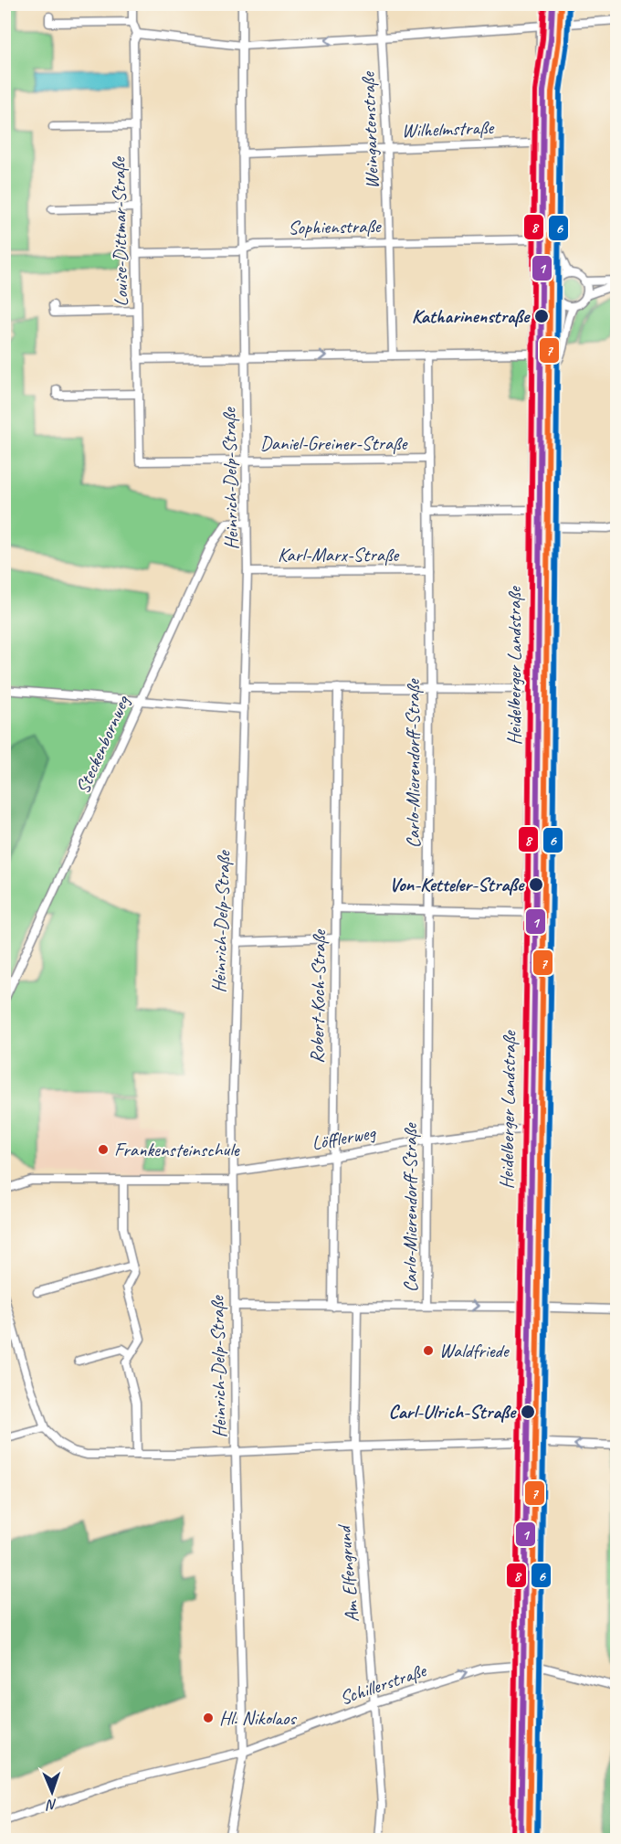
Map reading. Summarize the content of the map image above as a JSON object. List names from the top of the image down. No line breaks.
{"streets":{"street":["Wilhelmstraße","Weingartenstraße","Sophienstraße","Louise-Dittmar-Straße","Daniel-Greiner-Straße","Heinrich-Delp-Straße","Karl-Marx-Straße","Heidelberger Landstraße","Steckenbornweg","Carlo-Mierendorff-Straße","Robert-Koch-Straße","Löfflerweg","Am Elfengrund","Schillerstraße"]},"crossings":[["Wilhelmstraße","Weingartenstraße"],["Wilhelmstraße","Heinrich-Delp-Straße"],["Wilhelmstraße","Heidelberger Landstraße"],["Weingartenstraße","Sophienstraße"],["Sophienstraße","Louise-Dittmar-Straße"],["Sophienstraße","Heinrich-Delp-Straße"],["Sophienstraße","Heidelberger Landstraße"],["Louise-Dittmar-Straße","Daniel-Greiner-Straße"],["Daniel-Greiner-Straße","Heinrich-Delp-Straße"],["Daniel-Greiner-Straße","Carlo-Mierendorff-Straße"],["Heinrich-Delp-Straße","Karl-Marx-Straße"],["Heinrich-Delp-Straße","Steckenbornweg"],["Heinrich-Delp-Straße","Löfflerweg"],["Heinrich-Delp-Straße","Schillerstraße"],["Karl-Marx-Straße","Carlo-Mierendorff-Straße"],["Heidelberger Landstraße","Löfflerweg"],["Heidelberger Landstraße","Schillerstraße"],["Carlo-Mierendorff-Straße","Löfflerweg"],["Robert-Koch-Straße","Löfflerweg"],["Am Elfengrund","Schillerstraße"]],"places":["Katharinenstraße","Von-Ketteler-Straße","Frankensteinschule","Waldfriede","Carl-Ulrich-Straße","Hl. Nikolaos"],"lines":["transit line 1","transit line 7","transit line 8","transit line 6"],"north":"bottom"}
